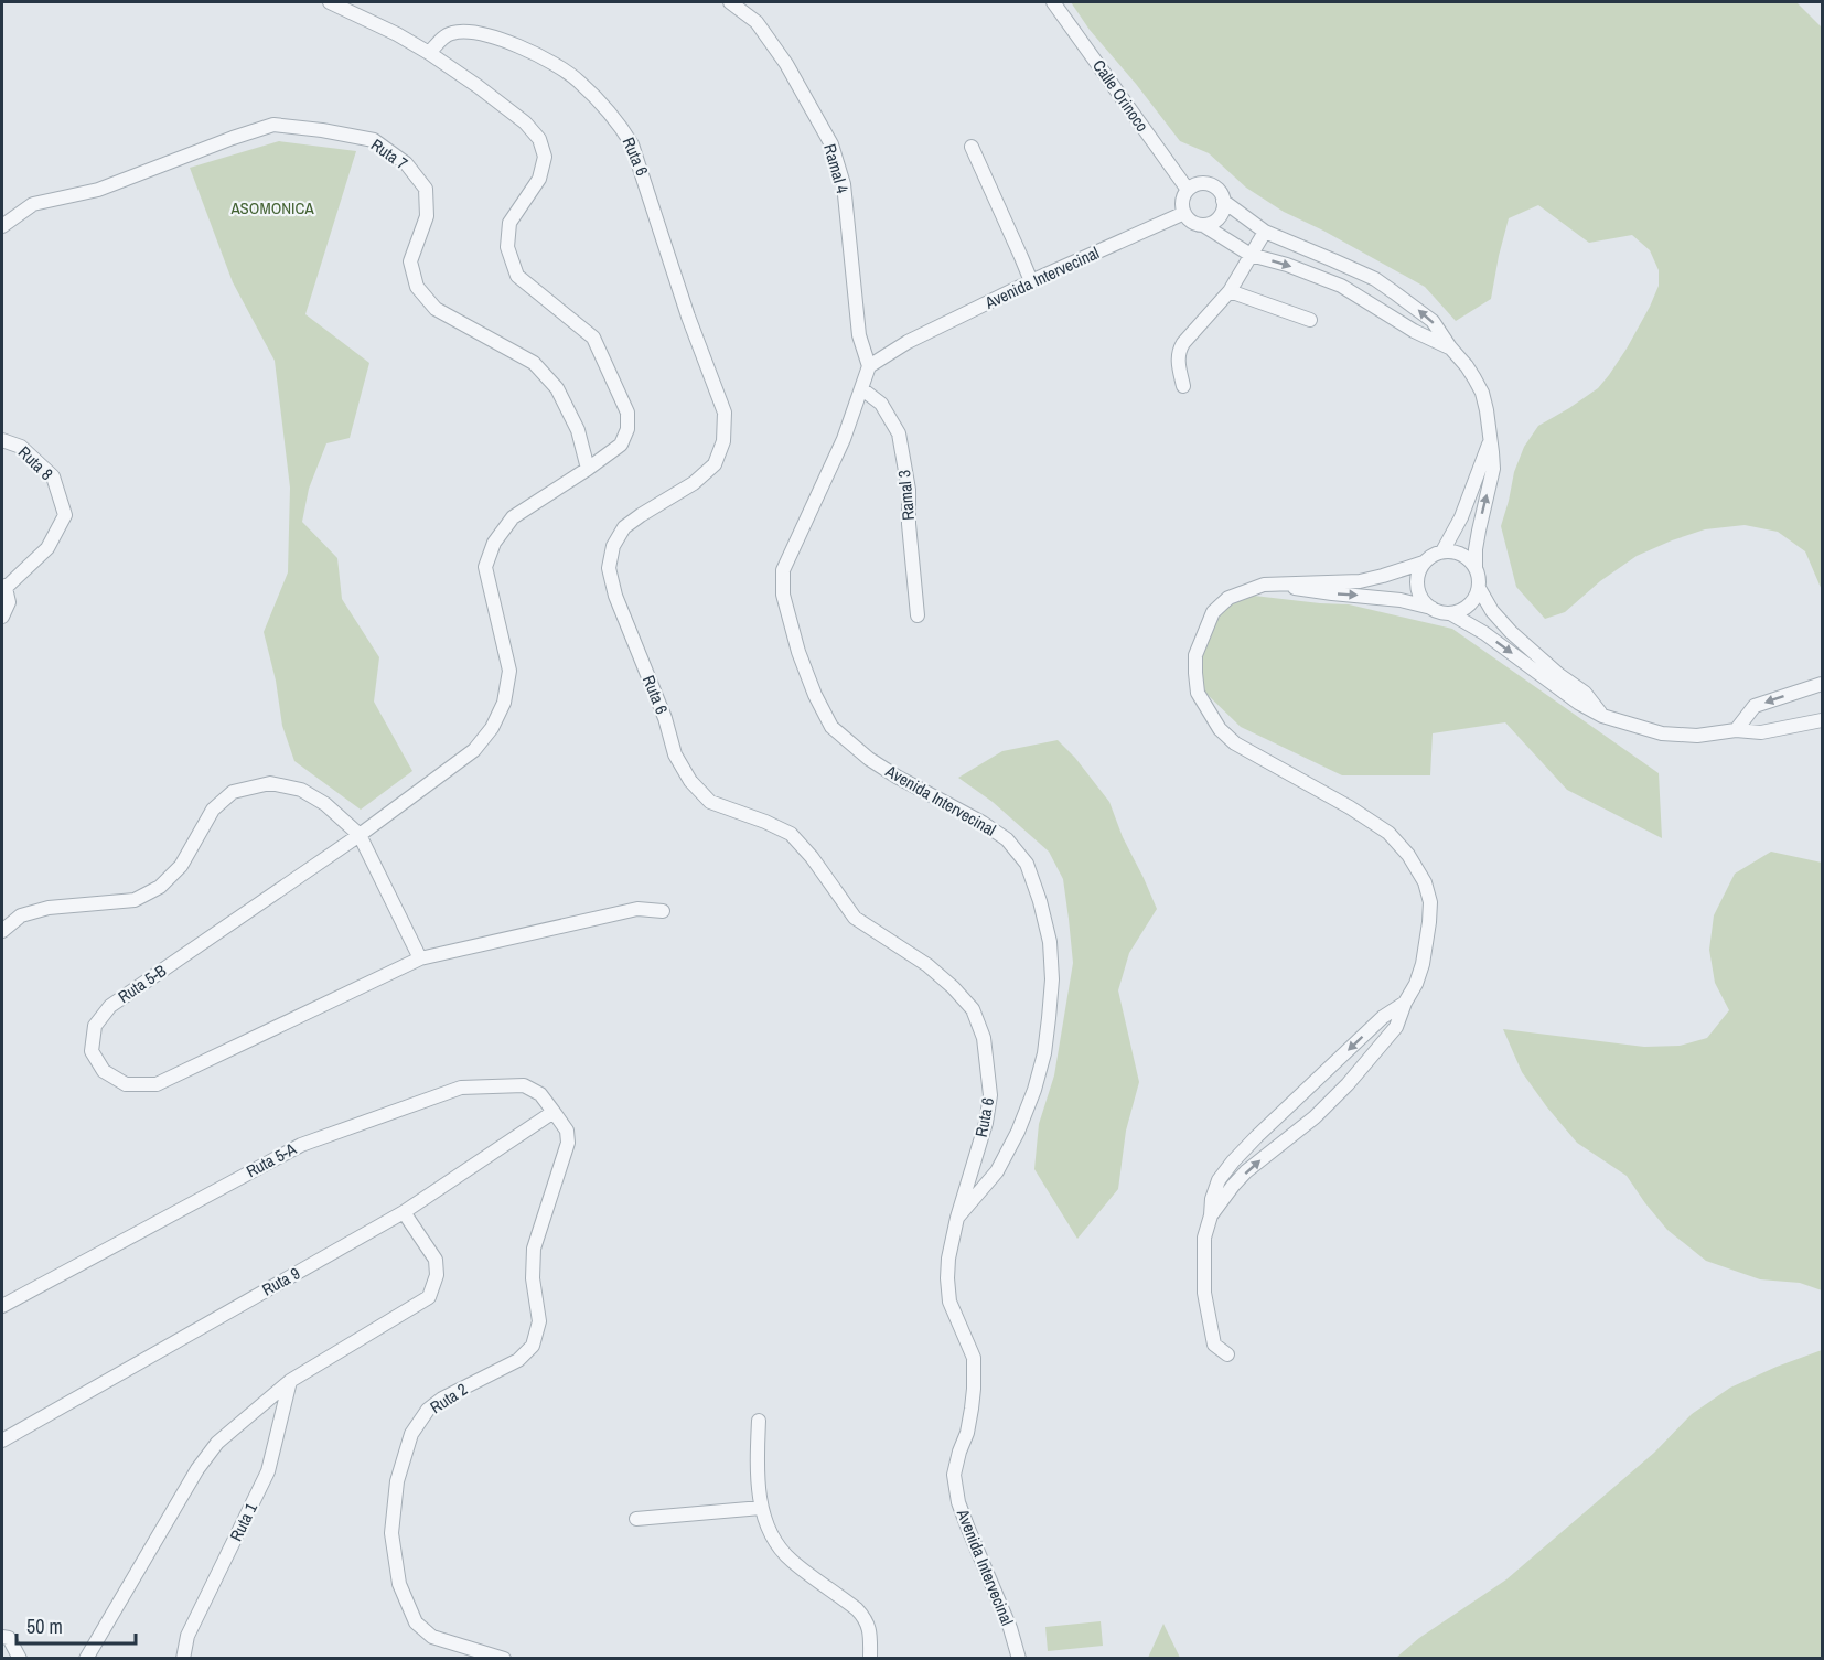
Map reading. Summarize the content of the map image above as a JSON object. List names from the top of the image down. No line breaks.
{"streets":{"street":["Calle Orinoco","Ruta 7","Ruta 6","Ramal 4","Avenida Intervecinal","Ruta 8","Ramal 3","Ruta 5-B","Ruta 5-A","Ruta 9","Ruta 2","Ruta 1"]},"crossings":[["Calle Orinoco","Avenida Intervecinal"],["Ruta 6","Avenida Intervecinal"],["Ramal 4","Avenida Intervecinal"],["Avenida Intervecinal","Ramal 3"],["Ruta 5-A","Ruta 9"],["Ruta 5-A","Ruta 2"],["Ruta 9","Ruta 2"]],"parks":["ASOMONICA"],"scale_bar":"50 m"}
